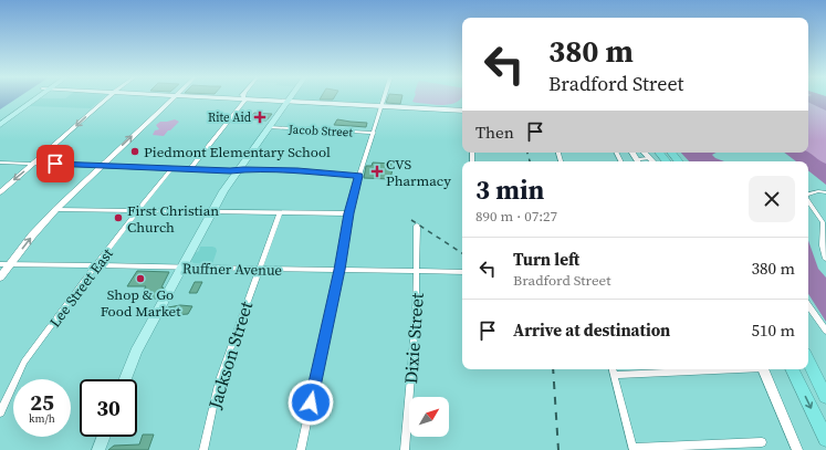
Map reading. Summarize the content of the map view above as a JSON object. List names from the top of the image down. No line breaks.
{"streets":{"street":["Jacob Street","Ruffner Avenue","Lee Street East","Dixie Street","Jackson Street"]},"crossings":[["Ruffner Avenue","Lee Street East"],["Ruffner Avenue","Dixie Street"],["Ruffner Avenue","Jackson Street"]],"places":{"health":["Rite Aid","CVS Pharmacy"],"other":["Piedmont Elementary School","First Christian Church","Shop & Go Food Market"]},"north":"top right","page":{"turn":["380 m","Bradford Street"],"then":"Then","heading":["3 min","890 m · 07:27"],"list":[{"name":"Turn left","note":"Bradford Street","value":"380 m"},{"name":"Arrive at destination","value":"510 m"}],"speed":"25 km/h","limit":"30"}}
